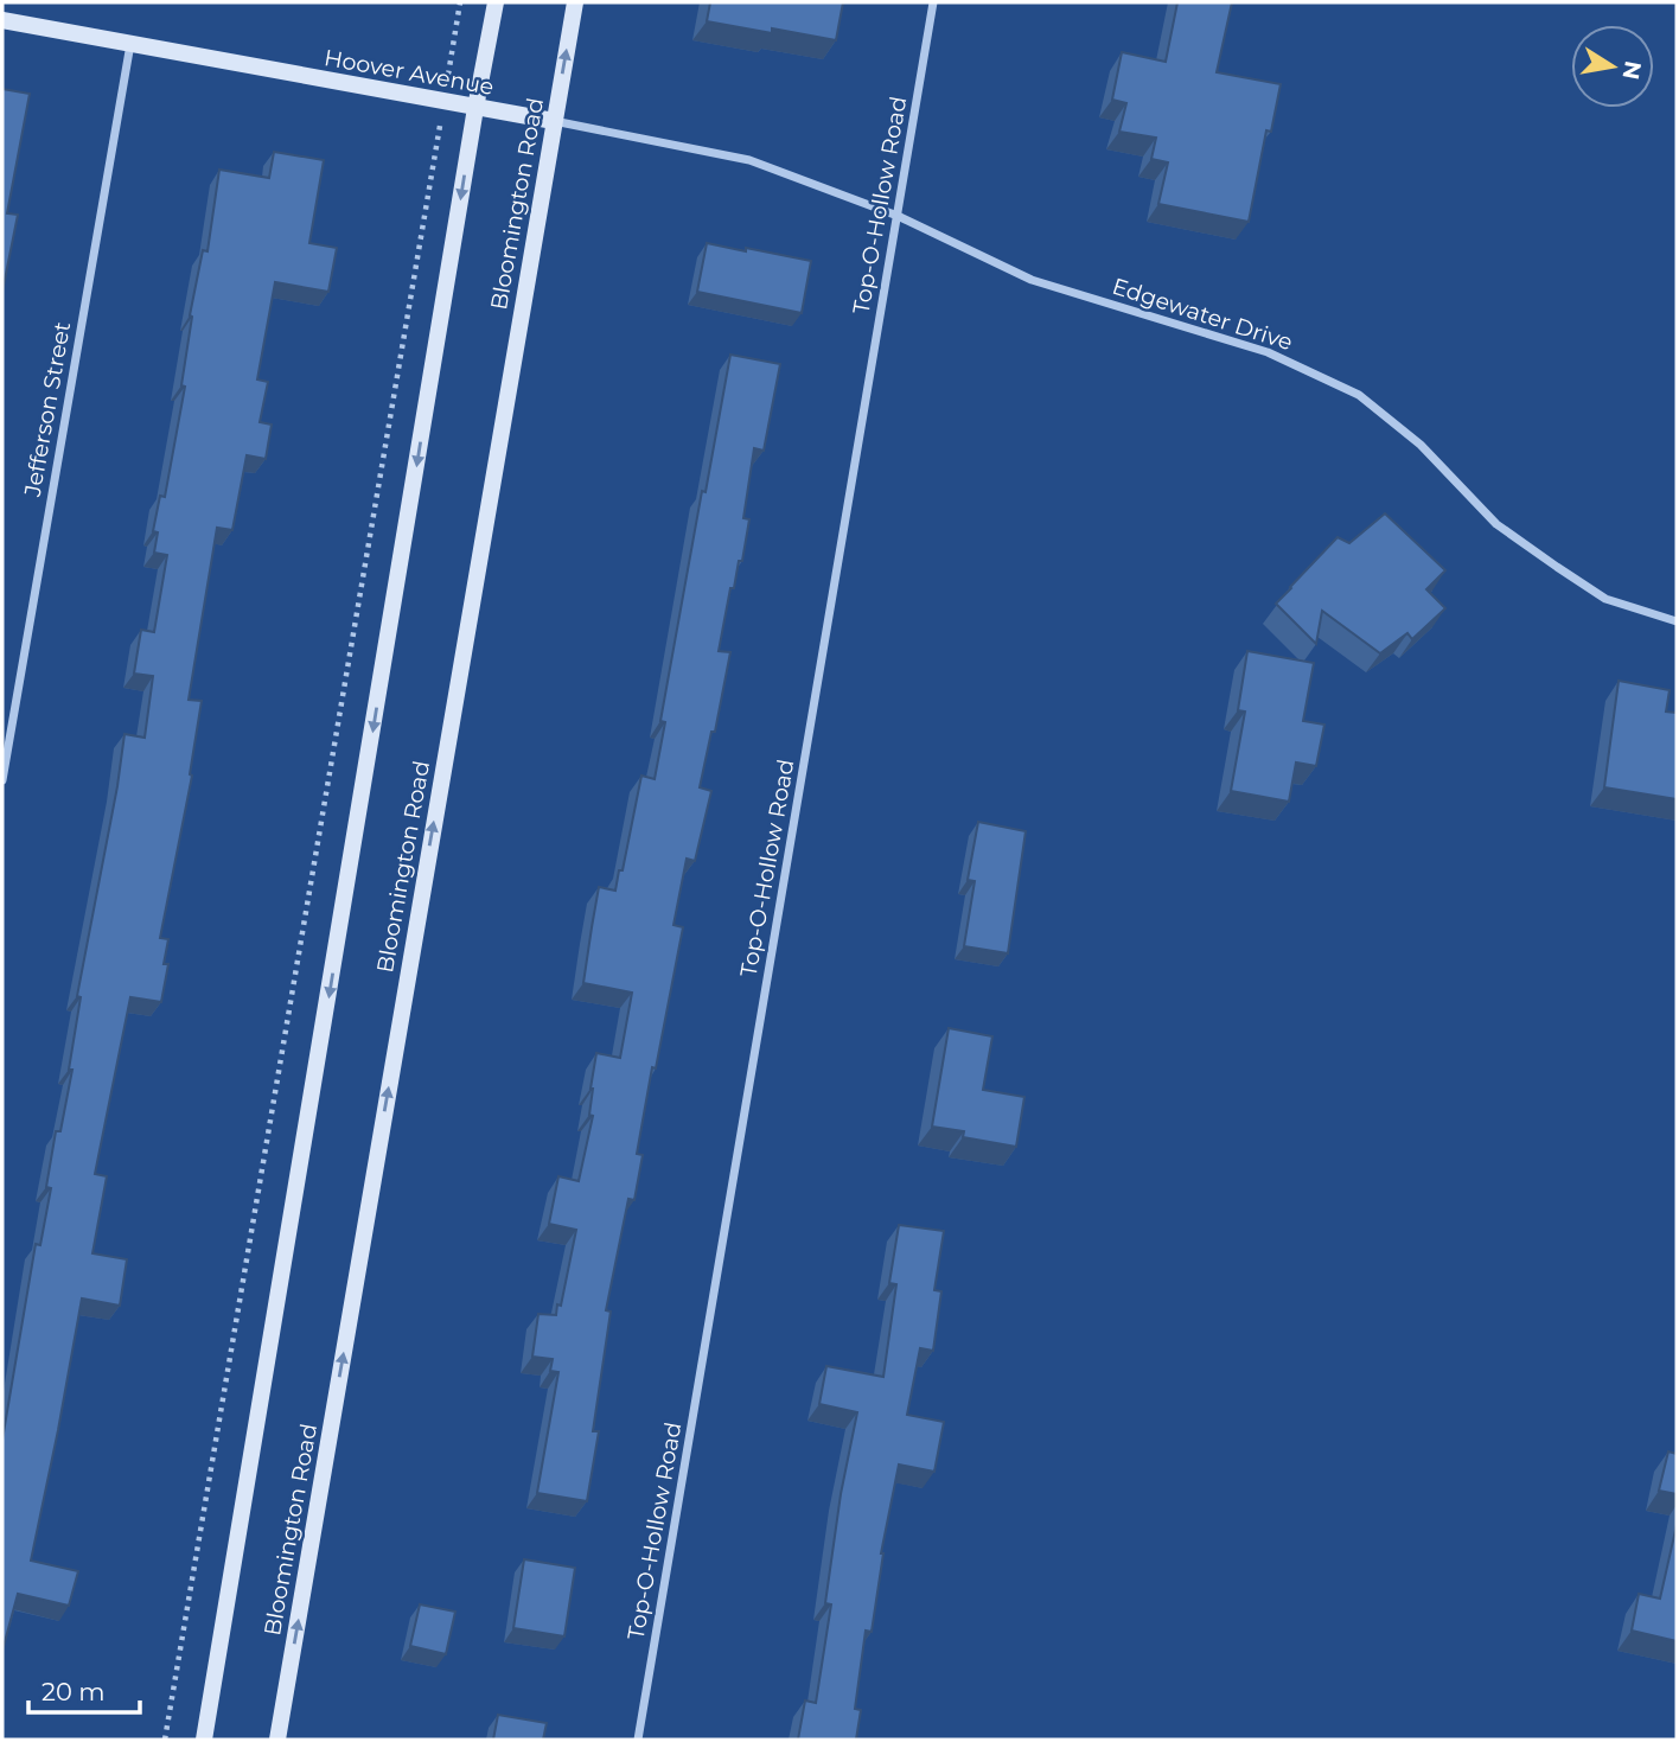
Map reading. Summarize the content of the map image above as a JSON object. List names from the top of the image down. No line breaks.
{"streets":{"street":["Hoover Avenue","Bloomington Road","Top-O-Hollow Road","Edgewater Drive","Jefferson Street"]},"crossings":[["Hoover Avenue","Bloomington Road"],["Hoover Avenue","Top-O-Hollow Road"],["Hoover Avenue","Edgewater Drive"],["Hoover Avenue","Jefferson Street"],["Top-O-Hollow Road","Edgewater Drive"]],"scale_bar":"20 m","north":"right"}
